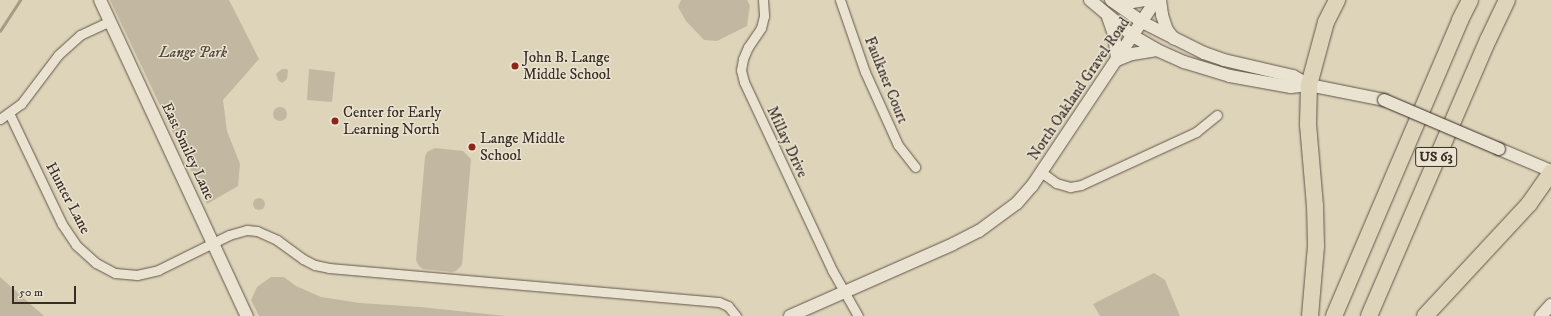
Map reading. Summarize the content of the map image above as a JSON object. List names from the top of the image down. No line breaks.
{"streets":{"highway":["US 63"],"main road":["North Oakland Gravel Road","East Smiley Lane"],"street":["Faulkner Court","Millay Drive","Hunter Lane"]},"crossings":[["North Oakland Gravel Road","Millay Drive"],["East Smiley Lane","Hunter Lane"]],"parks":["Lange Park"],"places":["John B. Lange Middle School","Center for Early Learning North","Lange Middle School"],"scale_bar":"50 m"}
